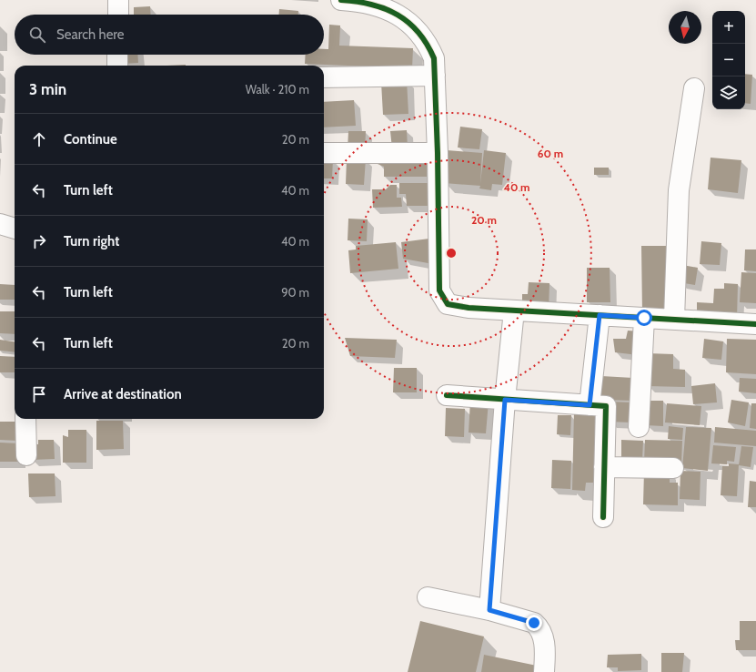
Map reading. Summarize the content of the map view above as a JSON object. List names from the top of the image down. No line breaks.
{"north":"bottom","page":{"map_buttons":["+","−"],"search":"Search here","heading":["3 min","Walk · 210 m"],"list":[["Continue","20 m"],["Turn left","40 m"],["Turn right","40 m"],["Turn left","90 m"],["Turn left","20 m"],"Arrive at destination"]},"rings":["60 m","40 m","20 m"]}
